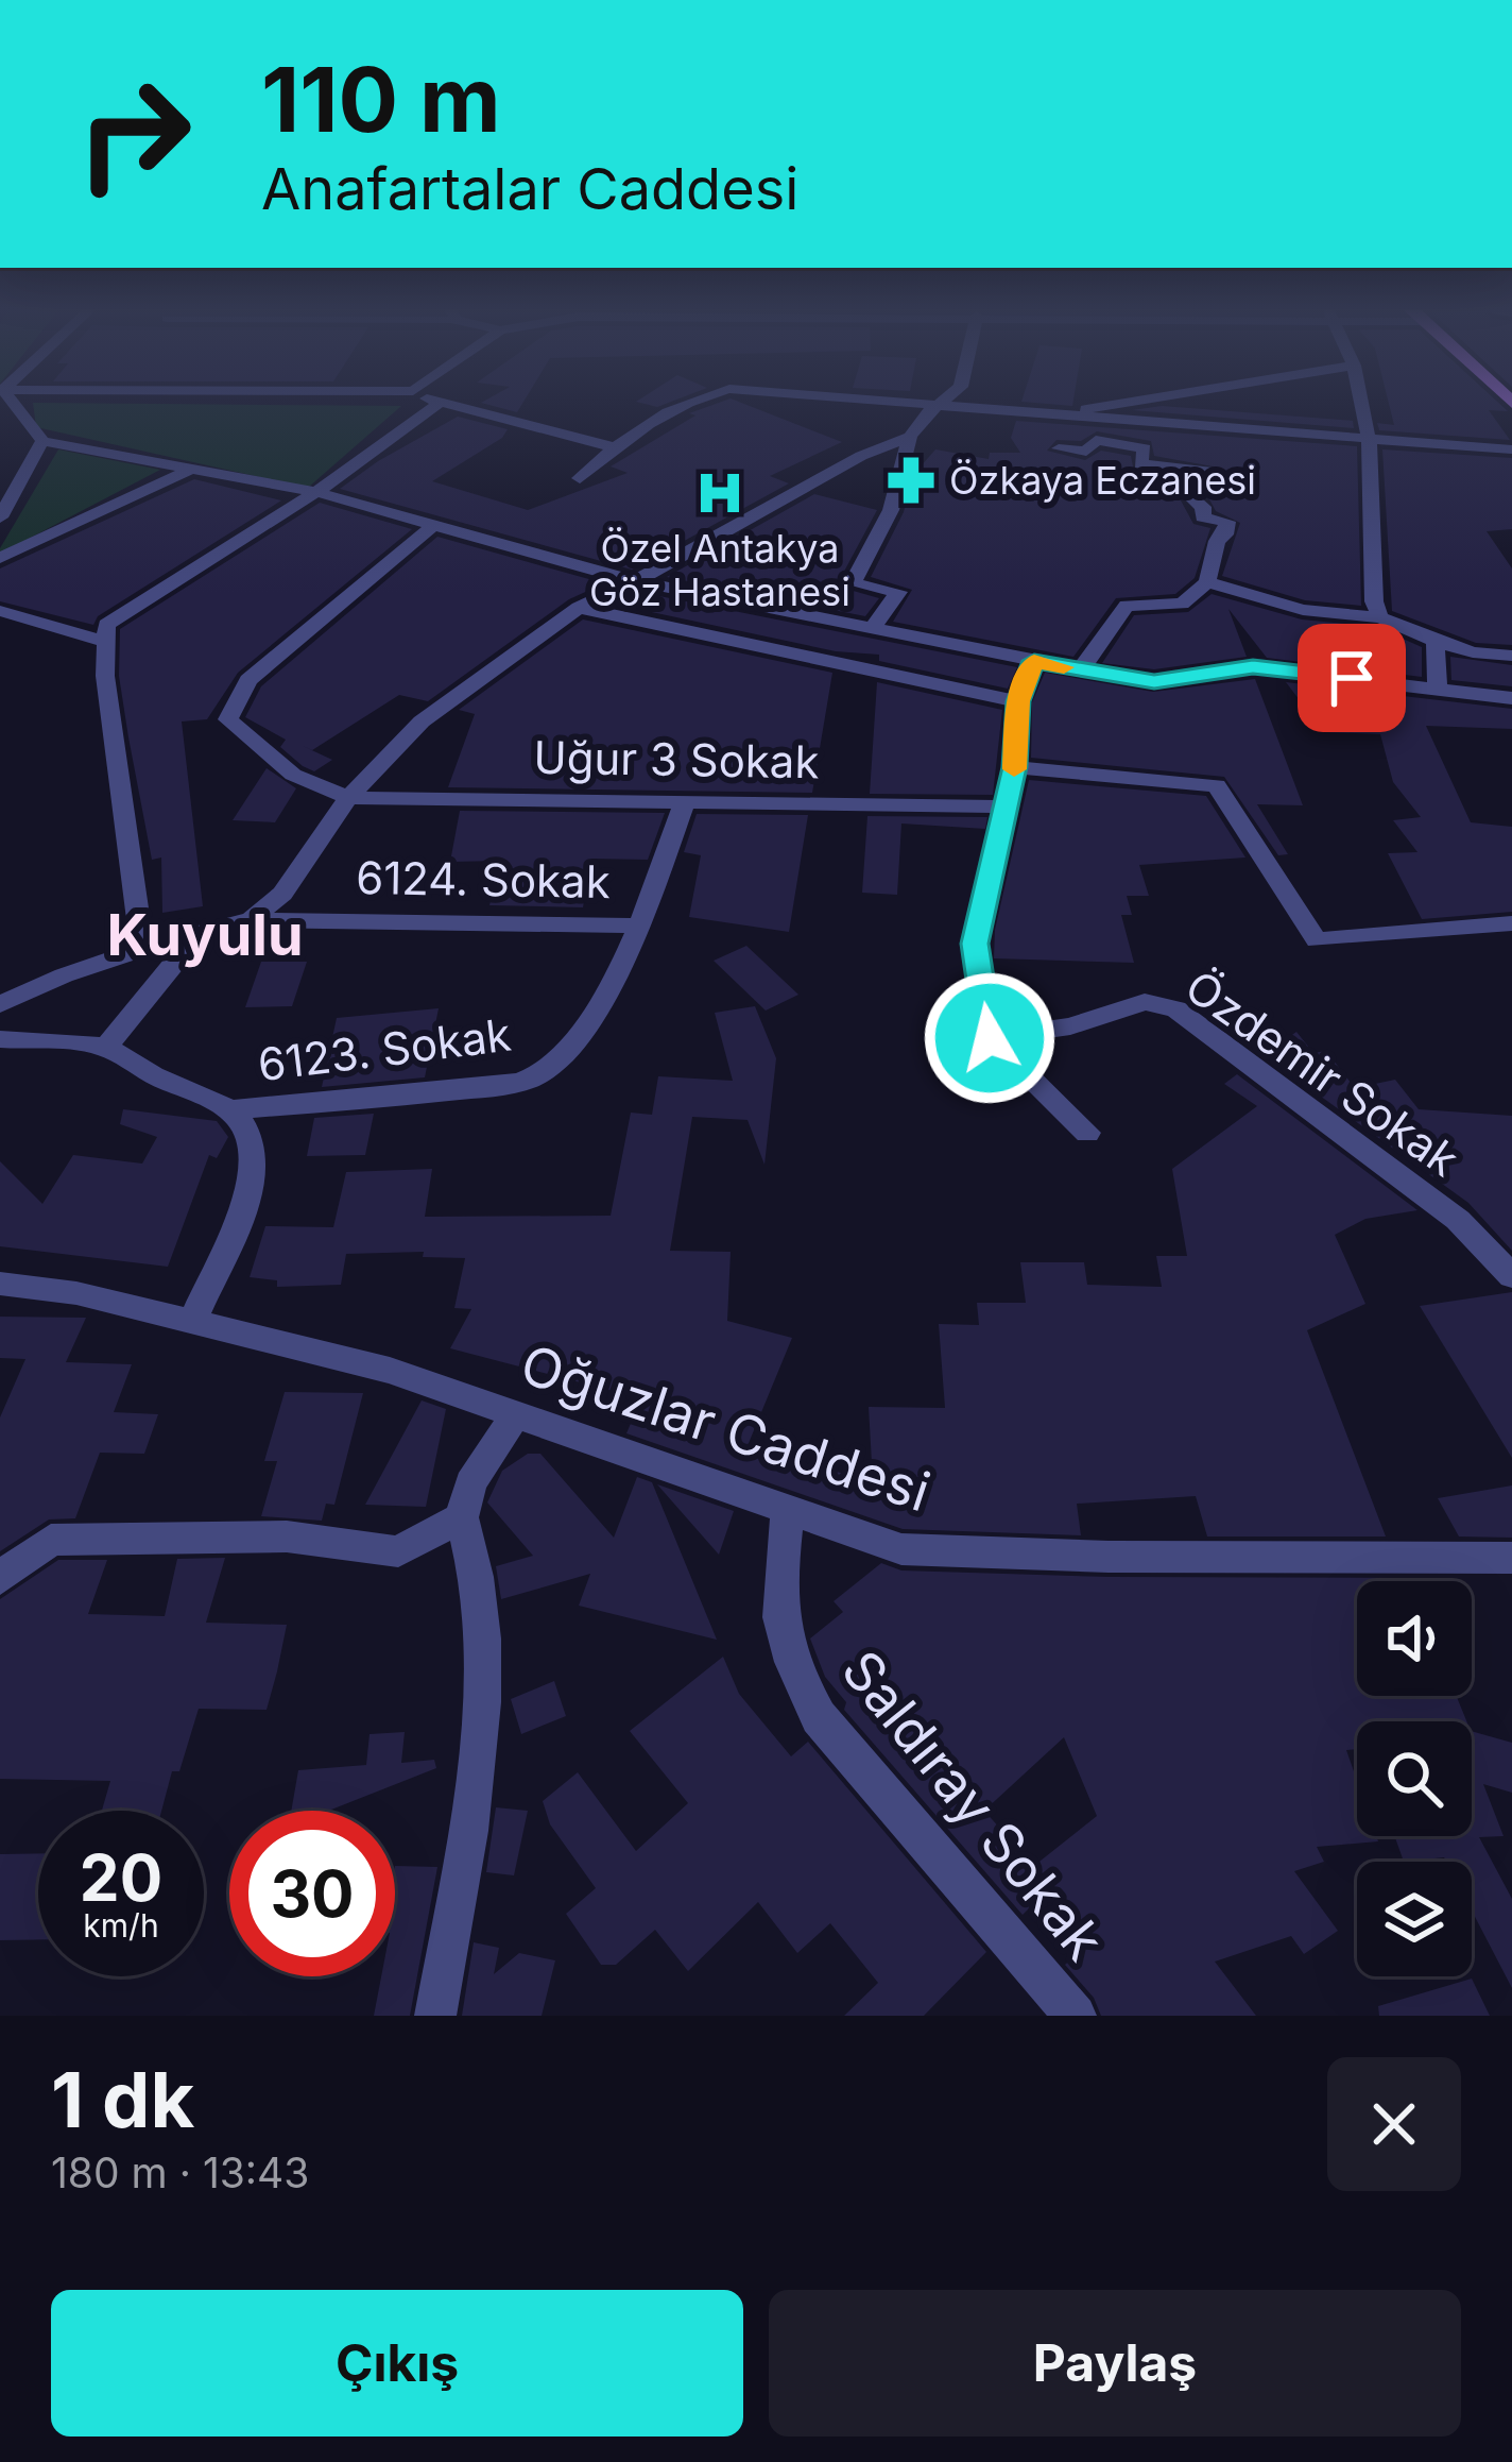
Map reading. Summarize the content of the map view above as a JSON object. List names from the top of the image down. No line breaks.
{"streets":{"street":["Uğur 3 Sokak","6124. Sokak","6123. Sokak","Özdemir Sokak","Oğuzlar Caddesi","Saldıray Sokak"]},"crossings":[["Uğur 3 Sokak","6123. Sokak"],["6124. Sokak","6123. Sokak"],["Oğuzlar Caddesi","Saldıray Sokak"]],"districts":["Kuyulu"],"places":{"pharmacy":["Özkaya Eczanesi"],"hospital":["Özel Antakya Göz Hastanesi"]},"page":{"turn":["110 m","Anafartalar Caddesi"],"speed":"20 km/h","limit":"30","heading":["1 dk","180 m · 13:43"],"buttons":["Çıkış","Paylaş"]}}
